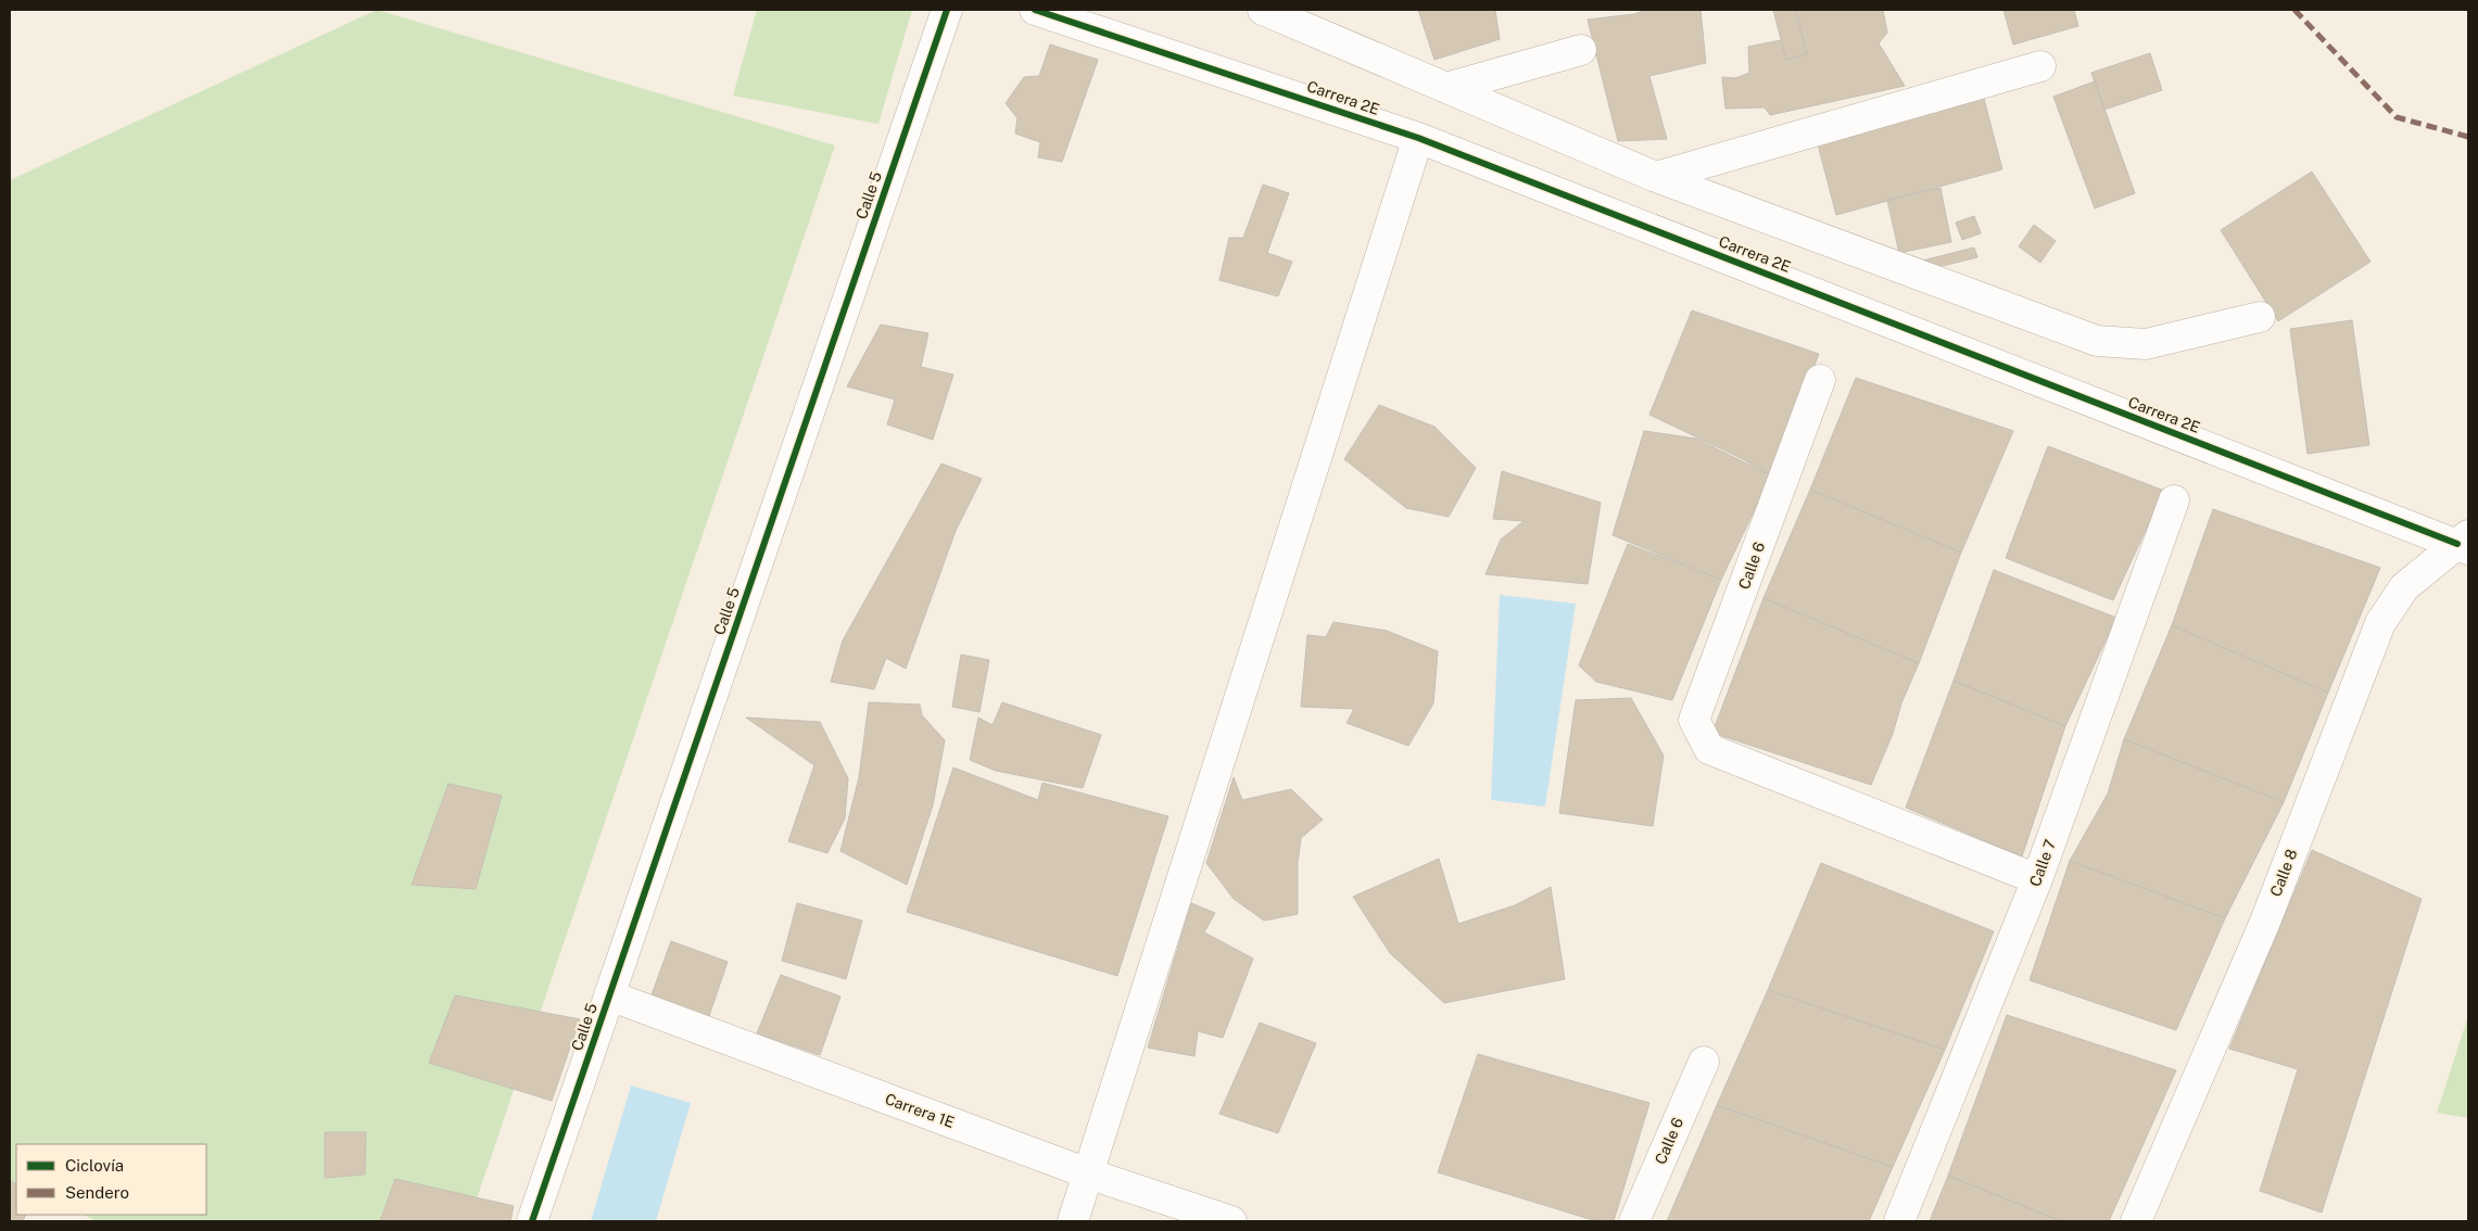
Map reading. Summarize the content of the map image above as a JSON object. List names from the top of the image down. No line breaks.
{"streets":{"street":["Carrera 2E","Calle 5","Calle 6","Calle 7","Calle 8","Carrera 1E"]},"crossings":[["Carrera 2E","Calle 8"],["Calle 5","Carrera 1E"],["Calle 6","Calle 7"]],"legend":["Ciclovía","Sendero"]}
